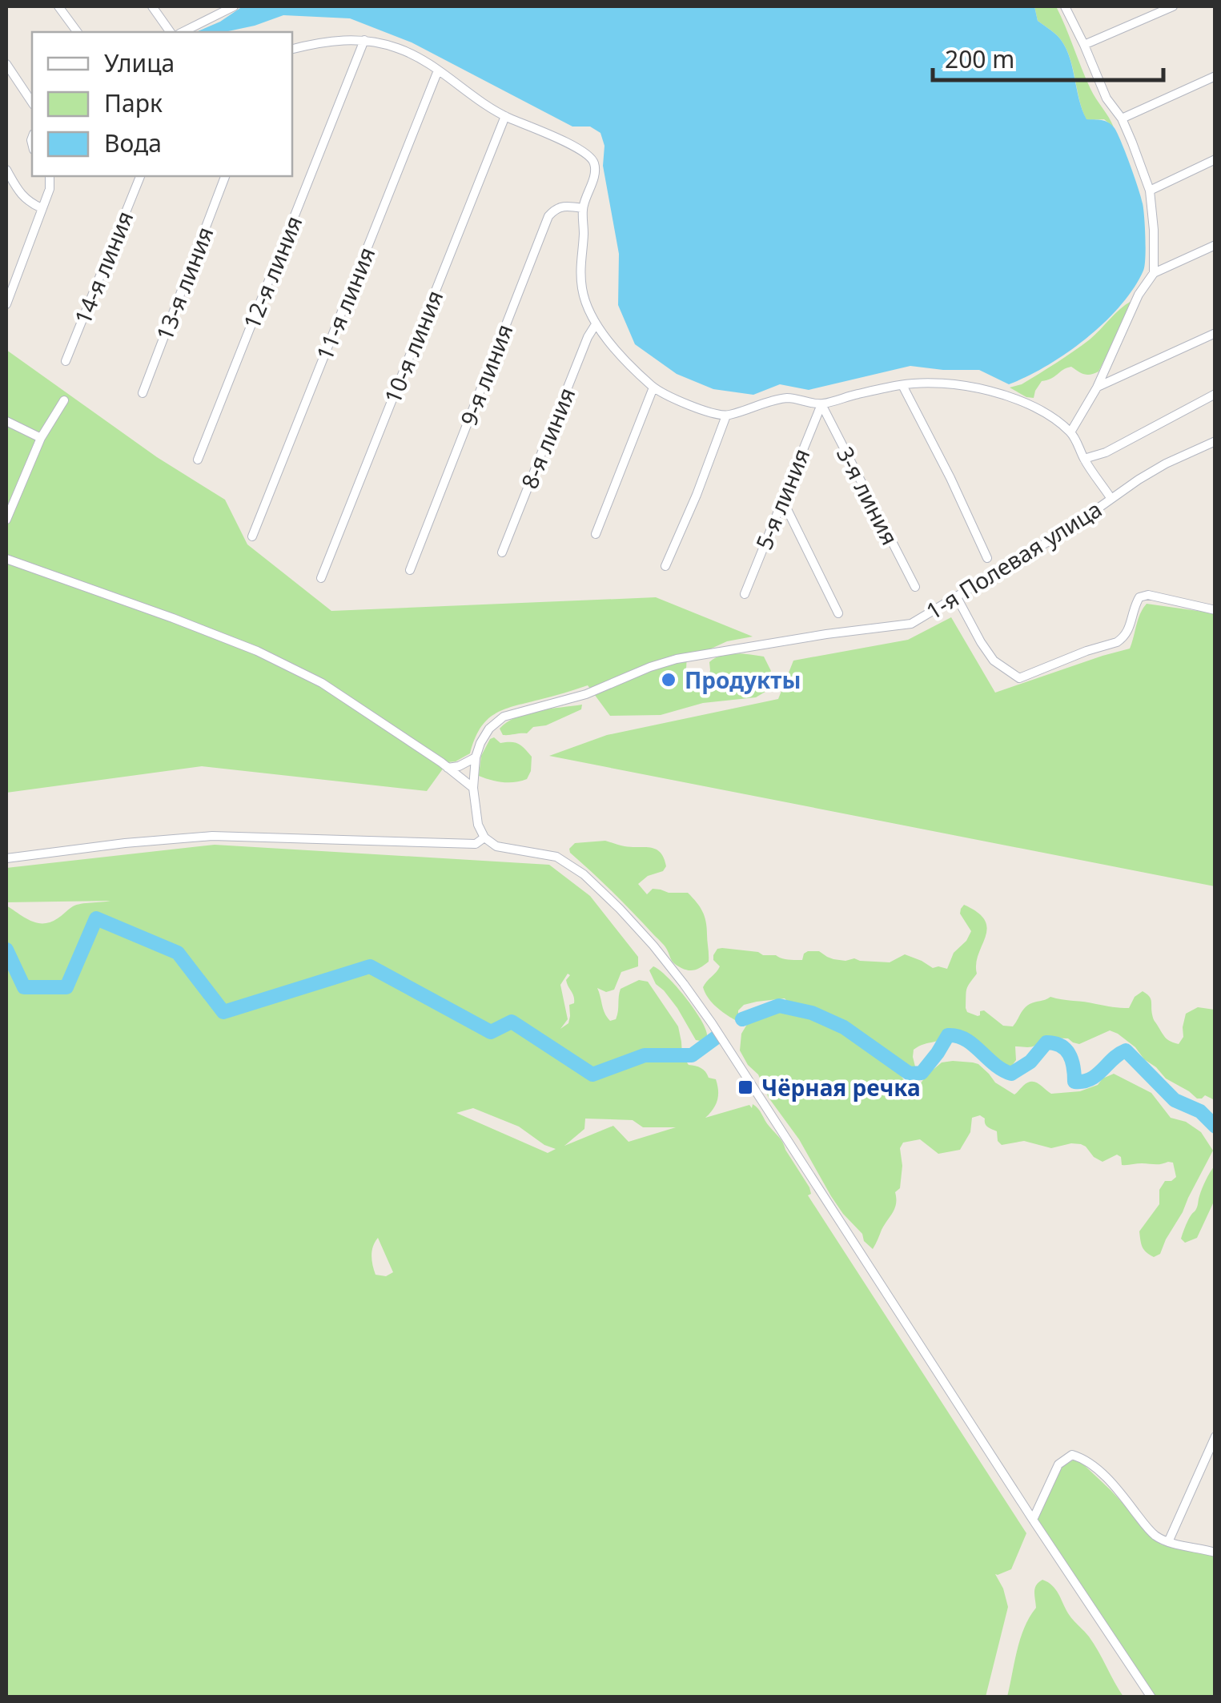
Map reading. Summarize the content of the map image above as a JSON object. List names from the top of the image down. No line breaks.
{"streets":{"street":["14-я линия","12-я линия","13-я линия","11-я линия","10-я линия","9-я линия","8-я линия","3-я линия","5-я линия","1-я Полевая улица"]},"crossings":[["3-я линия","5-я линия"]],"places":{"other":["Продукты"],"transit":["Чёрная речка"]},"legend":["Улица","Парк","Вода"],"scale_bar":"200 m"}
